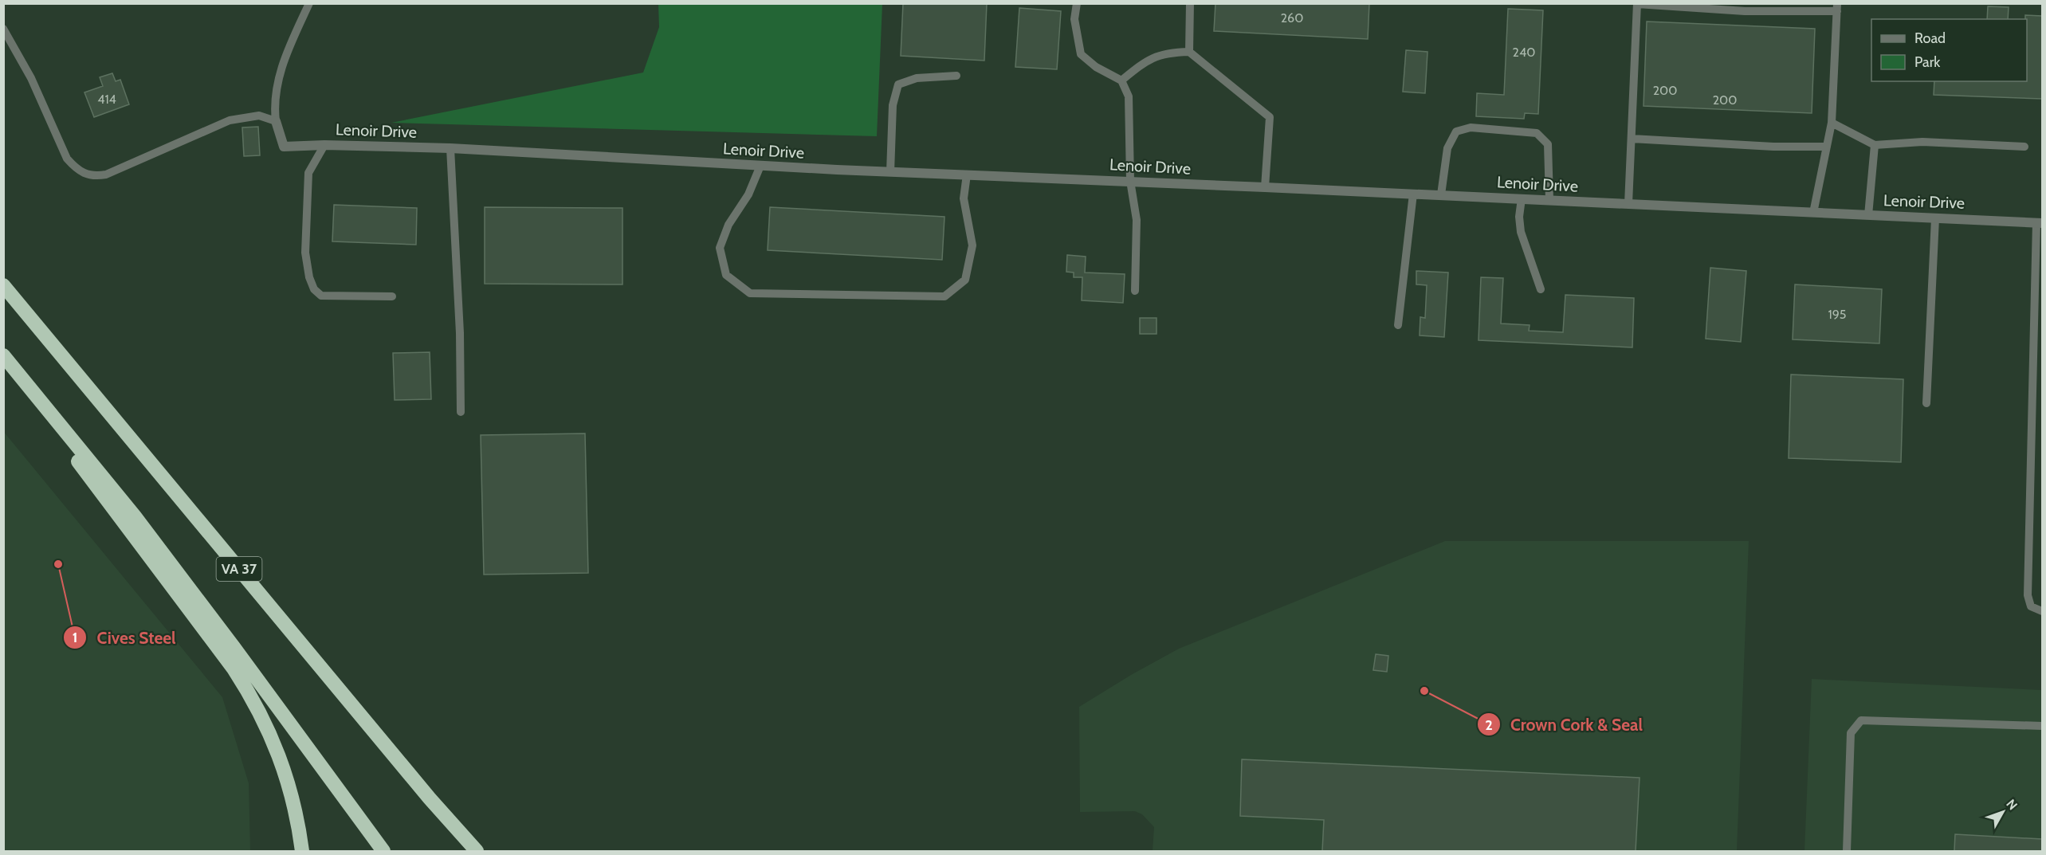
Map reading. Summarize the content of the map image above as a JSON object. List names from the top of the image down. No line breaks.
{"streets":{"highway":["VA 37"],"street":["Lenoir Drive"]},"places":["Cives Steel","Crown Cork & Seal"],"house_numbers":["260","240","200","414","200","195"],"legend":["Road","Park"],"north":"top right"}
